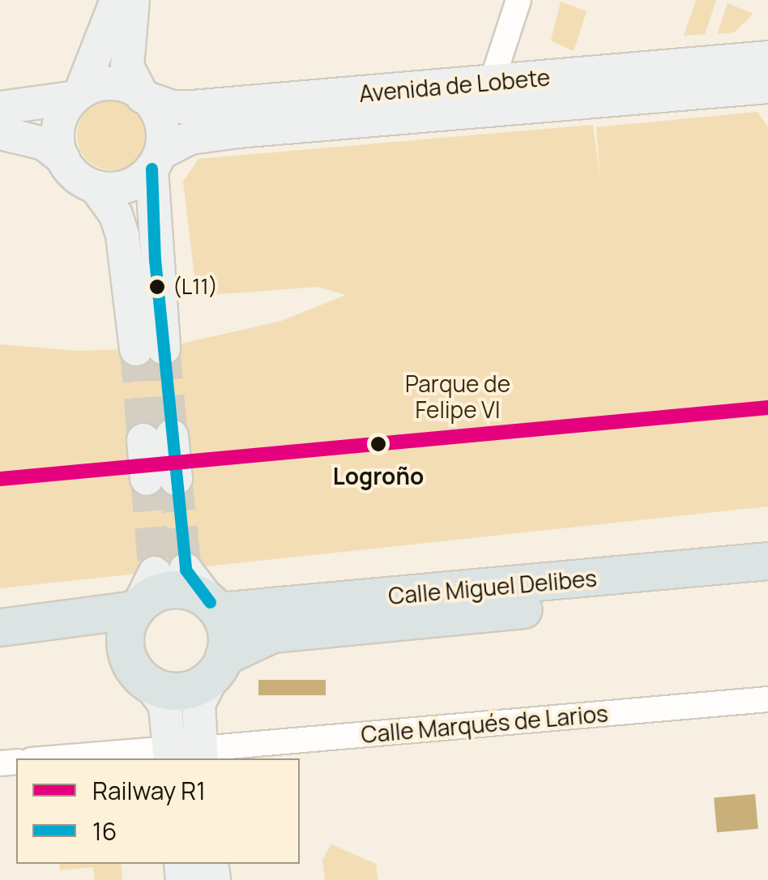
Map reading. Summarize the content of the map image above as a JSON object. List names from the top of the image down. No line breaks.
{"streets":{"main road":["Avenida de Lobete","Calle Miguel Delibes"],"street":["Calle Marqués de Larios"]},"parks":["Parque de Felipe VI"],"places":["(L11)","Logroño"],"lines":["transit line 16","rail line R1"],"legend":["Railway R1","16"]}
